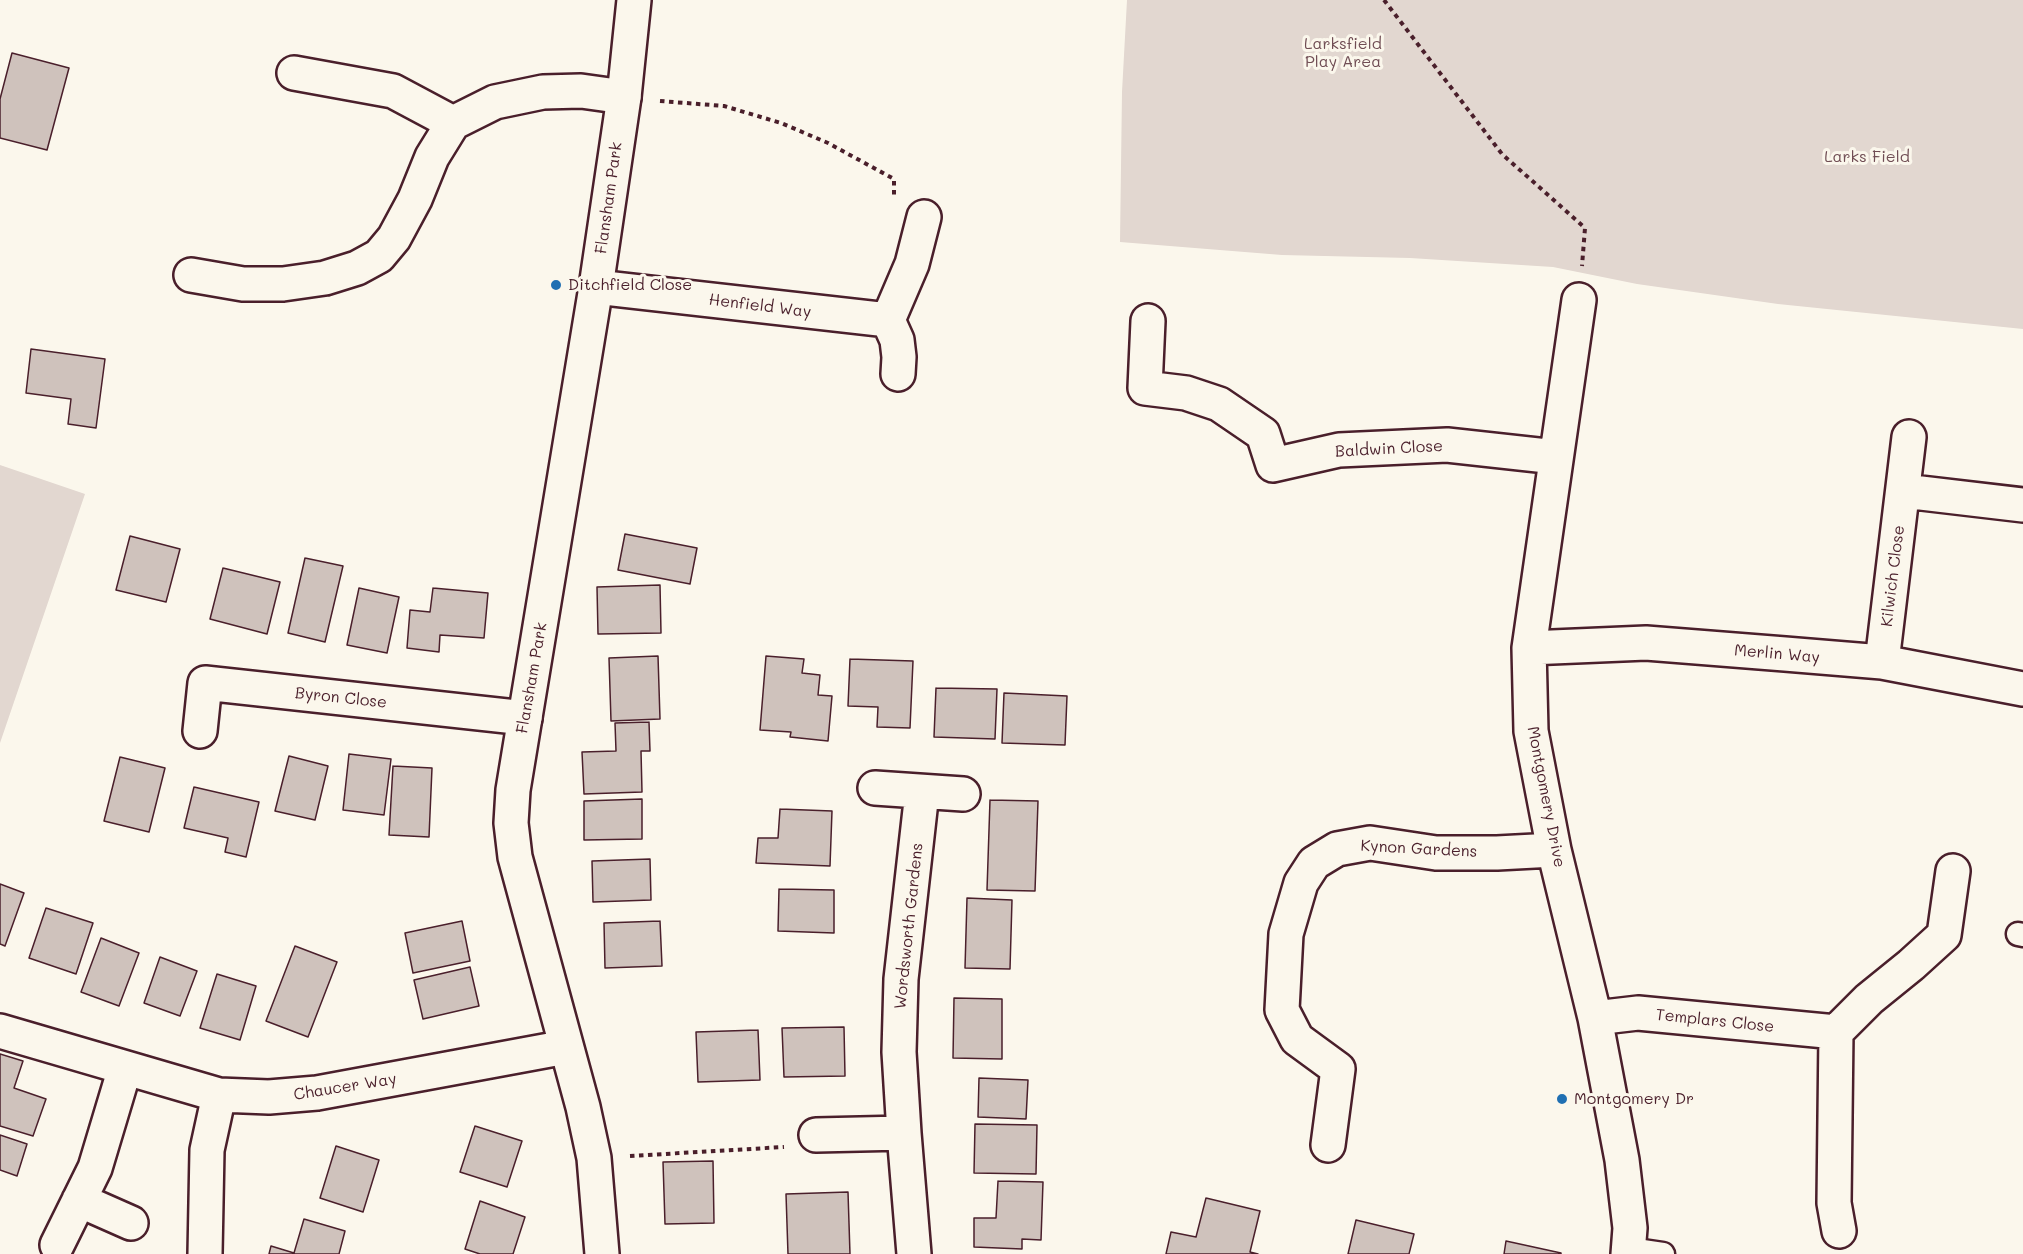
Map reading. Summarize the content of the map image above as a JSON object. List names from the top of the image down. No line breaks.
{"streets":{"street":["Flansham Park","Henfield Way","Baldwin Close","Kilwich Close","Merlin Way","Byron Close","Montgomery Drive","Kynon Gardens","Wordsworth Gardens","Templars Close","Chaucer Way"]},"crossings":[["Flansham Park","Henfield Way"],["Flansham Park","Byron Close"],["Flansham Park","Chaucer Way"],["Baldwin Close","Montgomery Drive"],["Kilwich Close","Merlin Way"],["Merlin Way","Montgomery Drive"],["Montgomery Drive","Kynon Gardens"],["Montgomery Drive","Templars Close"]],"parks":["Larksfield Play Area","Larks Field"],"places":["Ditchfield Close","Montgomery Dr"]}
